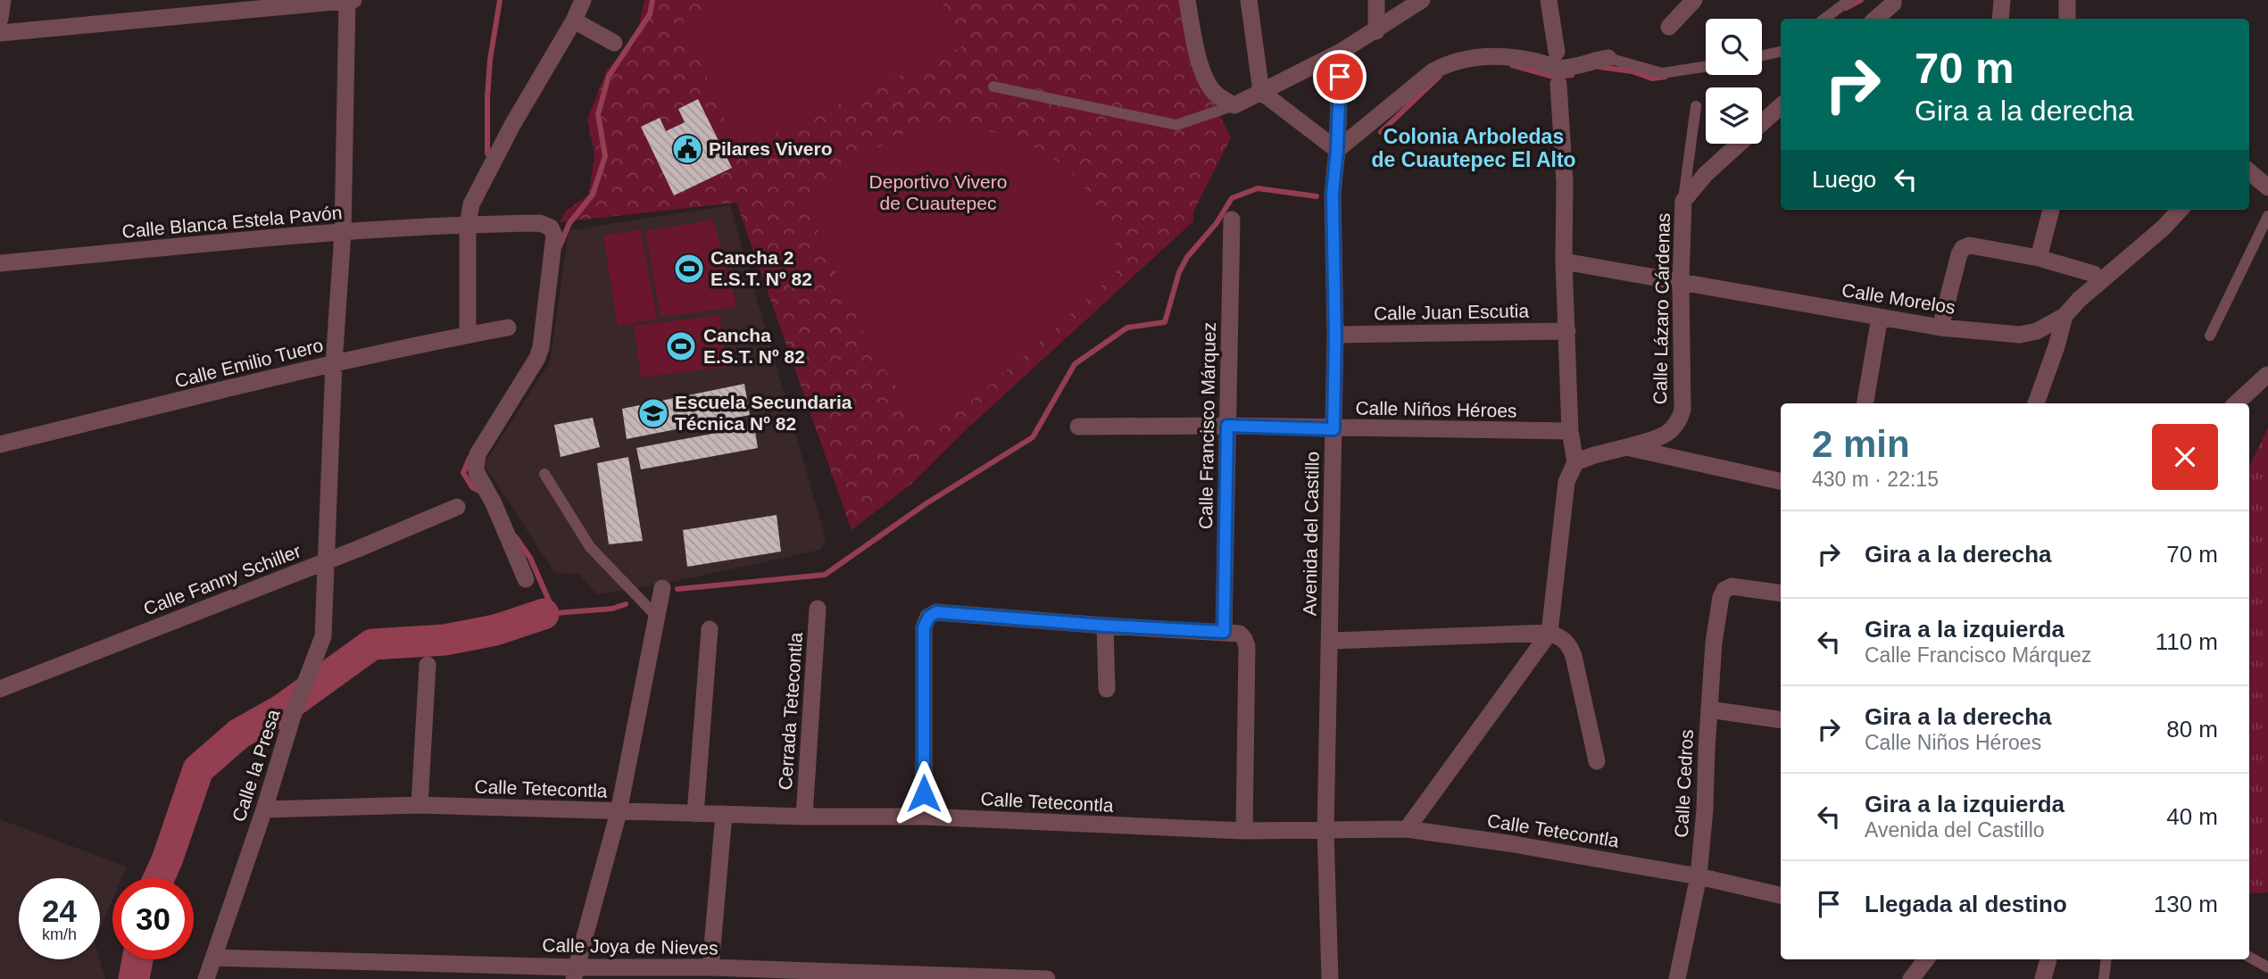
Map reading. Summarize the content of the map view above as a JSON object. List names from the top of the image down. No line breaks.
{"streets":{"street":["Calle Blanca Estela Pavón","Calle Morelos","Calle Lázaro Cárdenas","Calle Juan Escutia","Calle Emilio Tuero","Calle Niños Héroes","Calle Francisco Márquez","Avenida del Castillo","Calle Fanny Schiller","Cerrada Tetecontla","Calle la Presa","Calle Cedros","Calle Tetecontla","Calle Joya de Nieves"]},"crossings":[["Calle Blanca Estela Pavón","Calle la Presa"],["Calle Morelos","Calle Lázaro Cárdenas"],["Calle Juan Escutia","Avenida del Castillo"],["Calle Emilio Tuero","Calle la Presa"],["Calle Niños Héroes","Calle Francisco Márquez"],["Calle Niños Héroes","Avenida del Castillo"],["Avenida del Castillo","Calle Tetecontla"],["Calle Fanny Schiller","Calle la Presa"],["Cerrada Tetecontla","Calle Tetecontla"],["Calle la Presa","Calle Tetecontla"],["Calle la Presa","Calle Joya de Nieves"],["Calle Cedros","Calle Tetecontla"]],"districts":["Colonia Arboledas de Cuautepec El Alto"],"parks":["Deportivo Vivero de Cuautepec"],"places":{"public building":["Pilares Vivero"],"sports":["Cancha 2 E.S.T. Nº 82","Cancha E.S.T. Nº 82"],"school or university":["Escuela Secundaria Técnica Nº 82"]},"page":{"turn":["70 m","Gira a la derecha"],"then":"Luego","heading":["2 min","430 m · 22:15"],"list":[{"name":"Gira a la derecha","value":"70 m"},{"name":"Gira a la izquierda","note":"Calle Francisco Márquez","value":"110 m"},{"name":"Gira a la derecha","note":"Calle Niños Héroes","value":"80 m"},{"name":"Gira a la izquierda","note":"Avenida del Castillo","value":"40 m"},{"name":"Llegada al destino","value":"130 m"}],"speed":"24 km/h","limit":"30"}}
